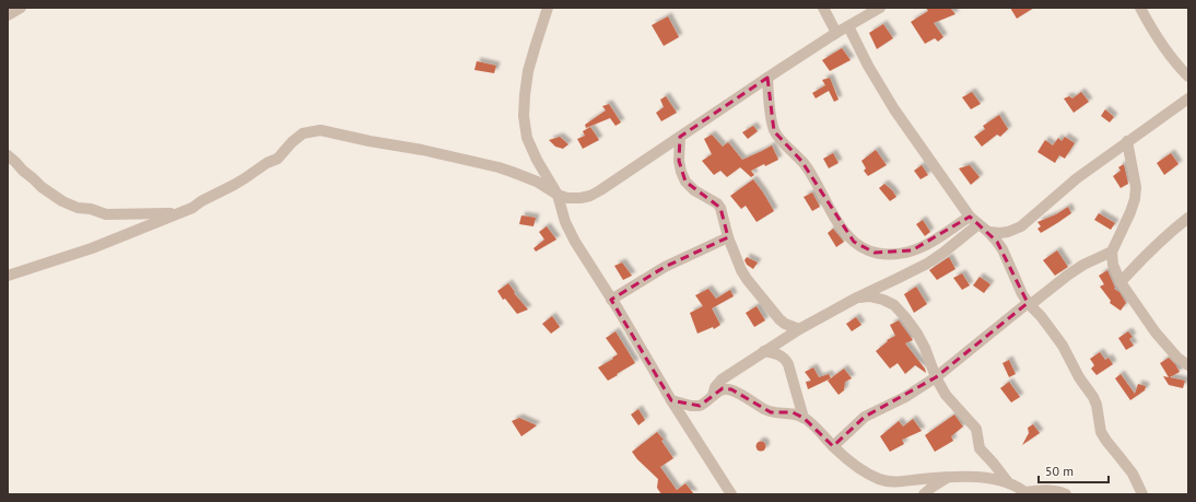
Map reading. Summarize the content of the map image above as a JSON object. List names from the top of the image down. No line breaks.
{"scale_bar":"50 m"}
